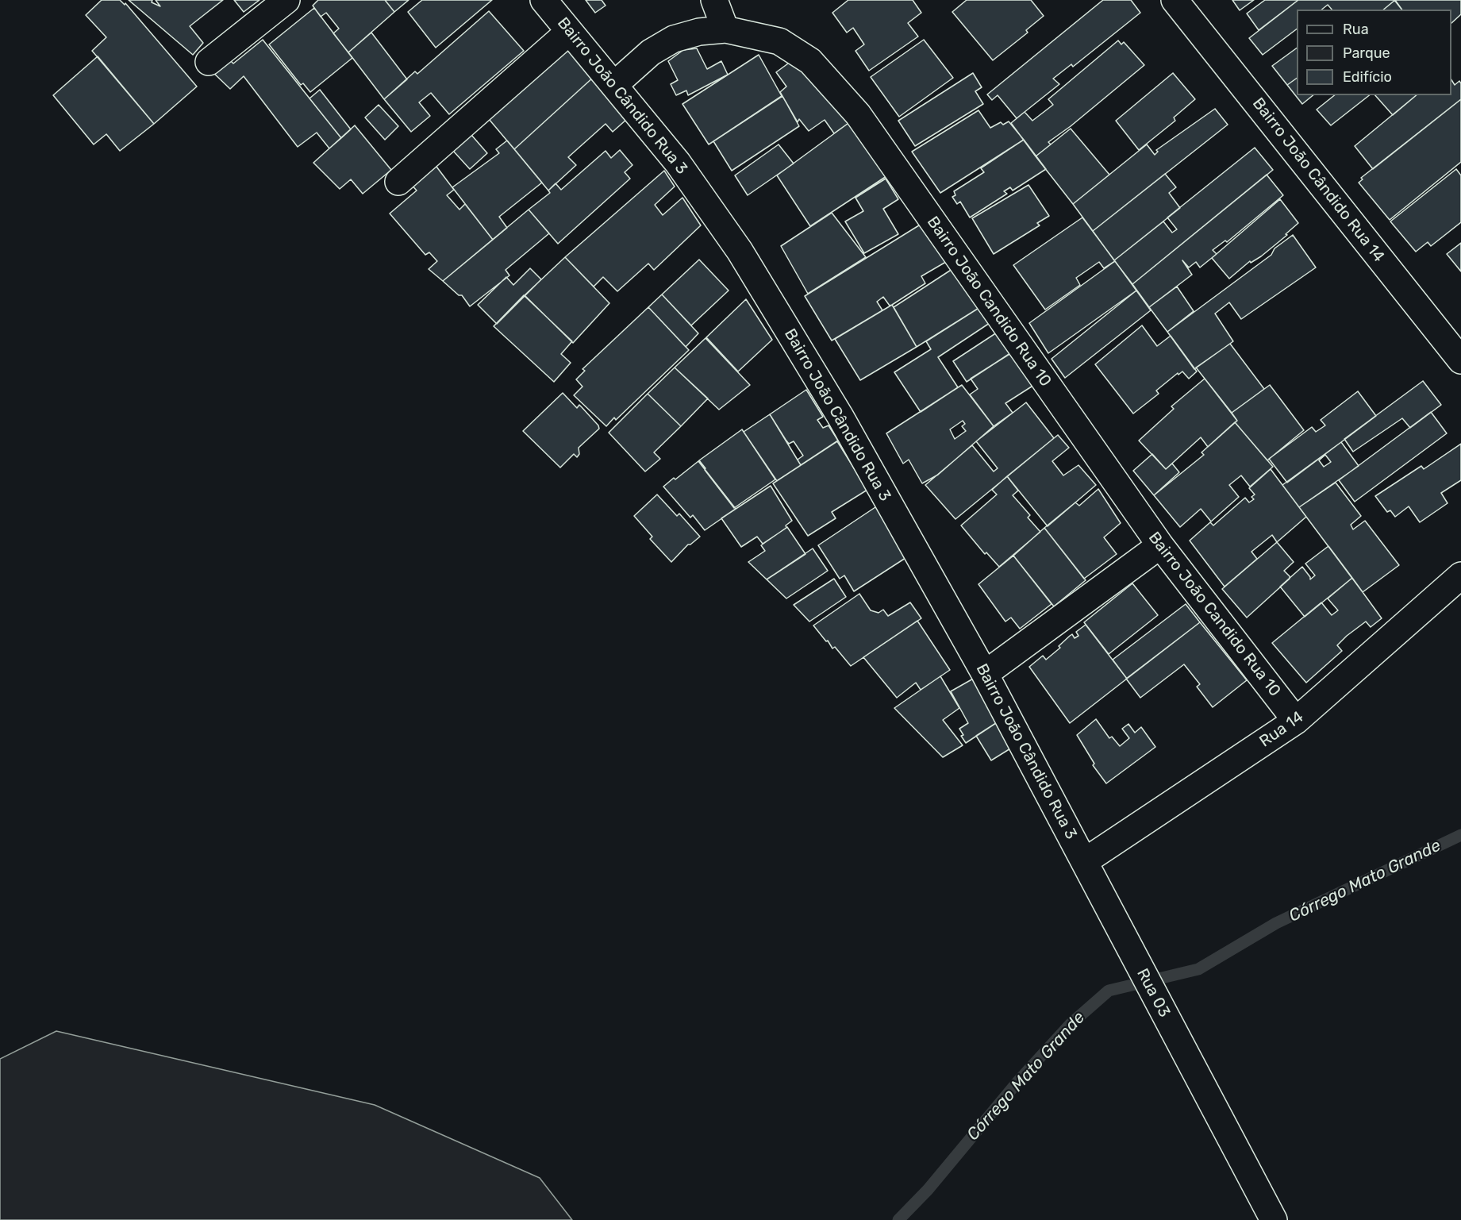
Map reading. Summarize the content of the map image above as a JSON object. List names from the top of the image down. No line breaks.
{"streets":{"street":["Bairro João Cândido Rua 3","Bairro João Cândido Rua 14","Bairro João Candido Rua 10","Rua 14","Rua 03"]},"crossings":[["Bairro João Cândido Rua 3","Bairro João Candido Rua 10"],["Bairro João Cândido Rua 3","Rua 14"],["Bairro João Cândido Rua 3","Rua 03"],["Bairro João Candido Rua 10","Rua 14"],["Rua 14","Rua 03"]],"water":["Córrego Mato Grande"],"legend":["Rua","Parque","Edifício"]}
